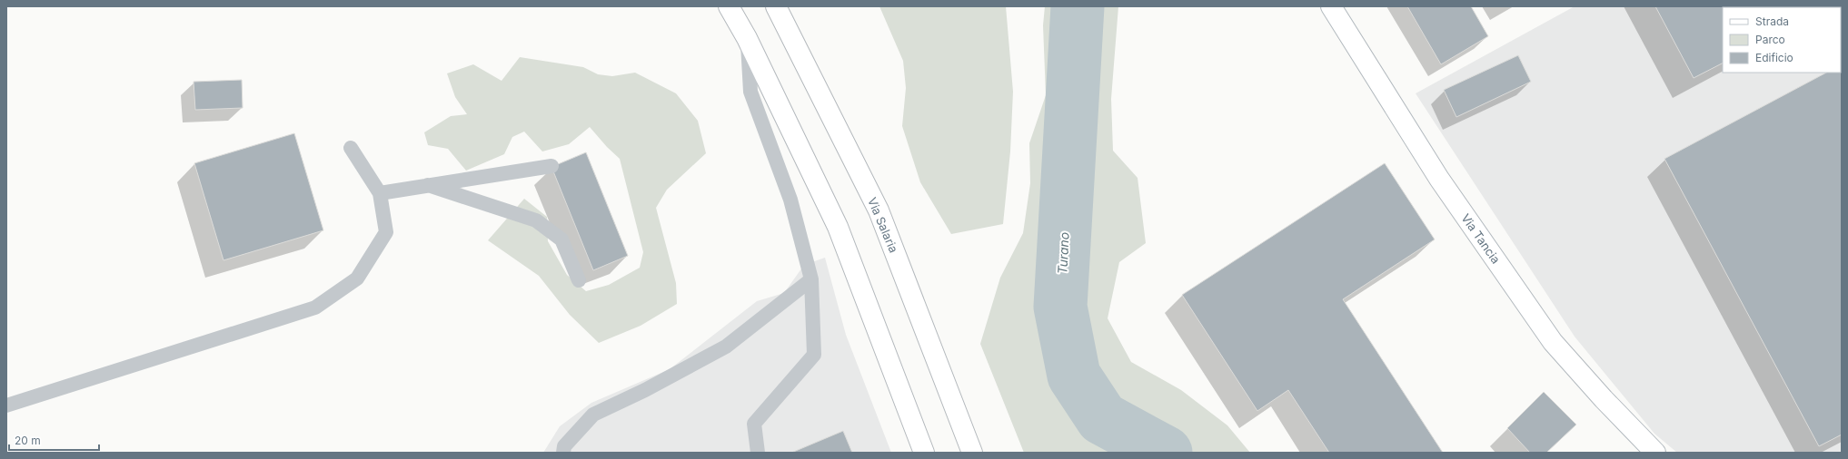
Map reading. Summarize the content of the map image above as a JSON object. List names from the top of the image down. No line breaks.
{"streets":{"main road":["Via Salaria","Via Tancia"]},"water":["Turano"],"legend":["Strada","Parco","Edificio"],"scale_bar":"20 m"}
